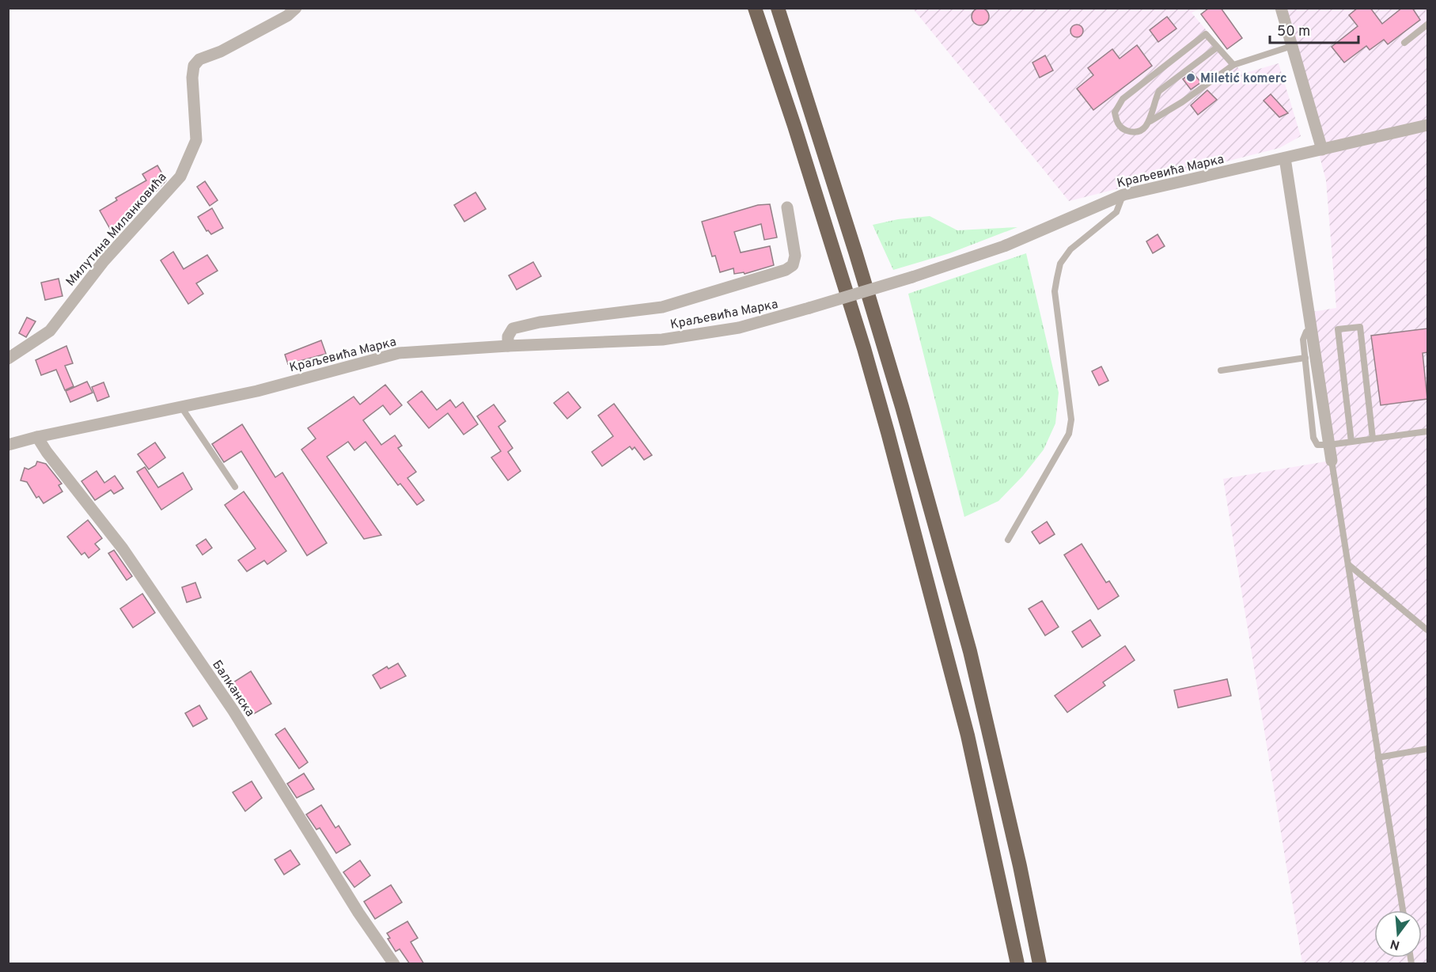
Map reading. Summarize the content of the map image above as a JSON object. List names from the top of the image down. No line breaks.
{"streets":{"street":["Краљевића Марка","Милутина Миланковића","Балканска"]},"crossings":[["Краљевића Марка","Балканска"]],"places":["Miletić komerc"],"scale_bar":"50 m","north":"bottom"}
